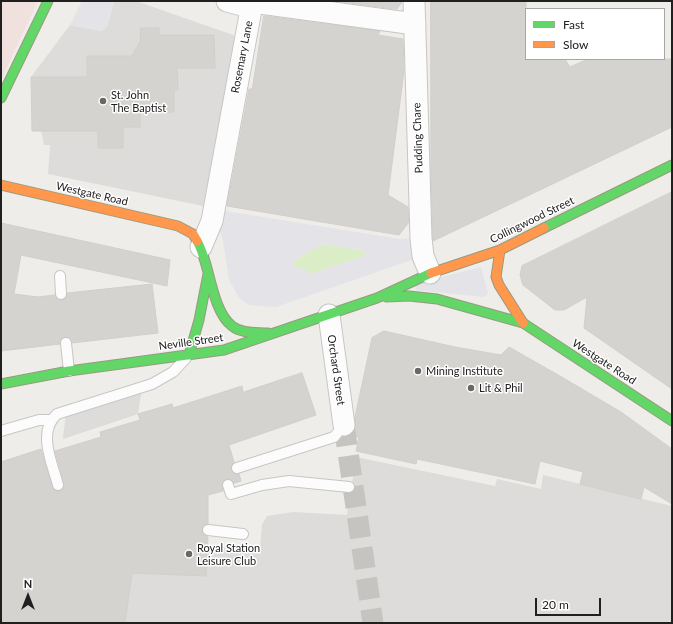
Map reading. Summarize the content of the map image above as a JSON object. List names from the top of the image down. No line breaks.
{"streets":{"main road":["Westgate Road","Collingwood Street","Neville Street"],"street":["Rosemary Lane","Pudding Chare","Orchard Street"]},"crossings":[["Rosemary Lane","Westgate Road"],["Pudding Chare","Collingwood Street"],["Westgate Road","Collingwood Street"],["Westgate Road","Neville Street"],["Collingwood Street","Neville Street"],["Neville Street","Orchard Street"]],"places":["St. John The Baptist","Mining Institute","Lit & Phil","Royal Station Leisure Club"],"legend":["Fast","Slow"],"scale_bar":"20 m","north":"top"}
